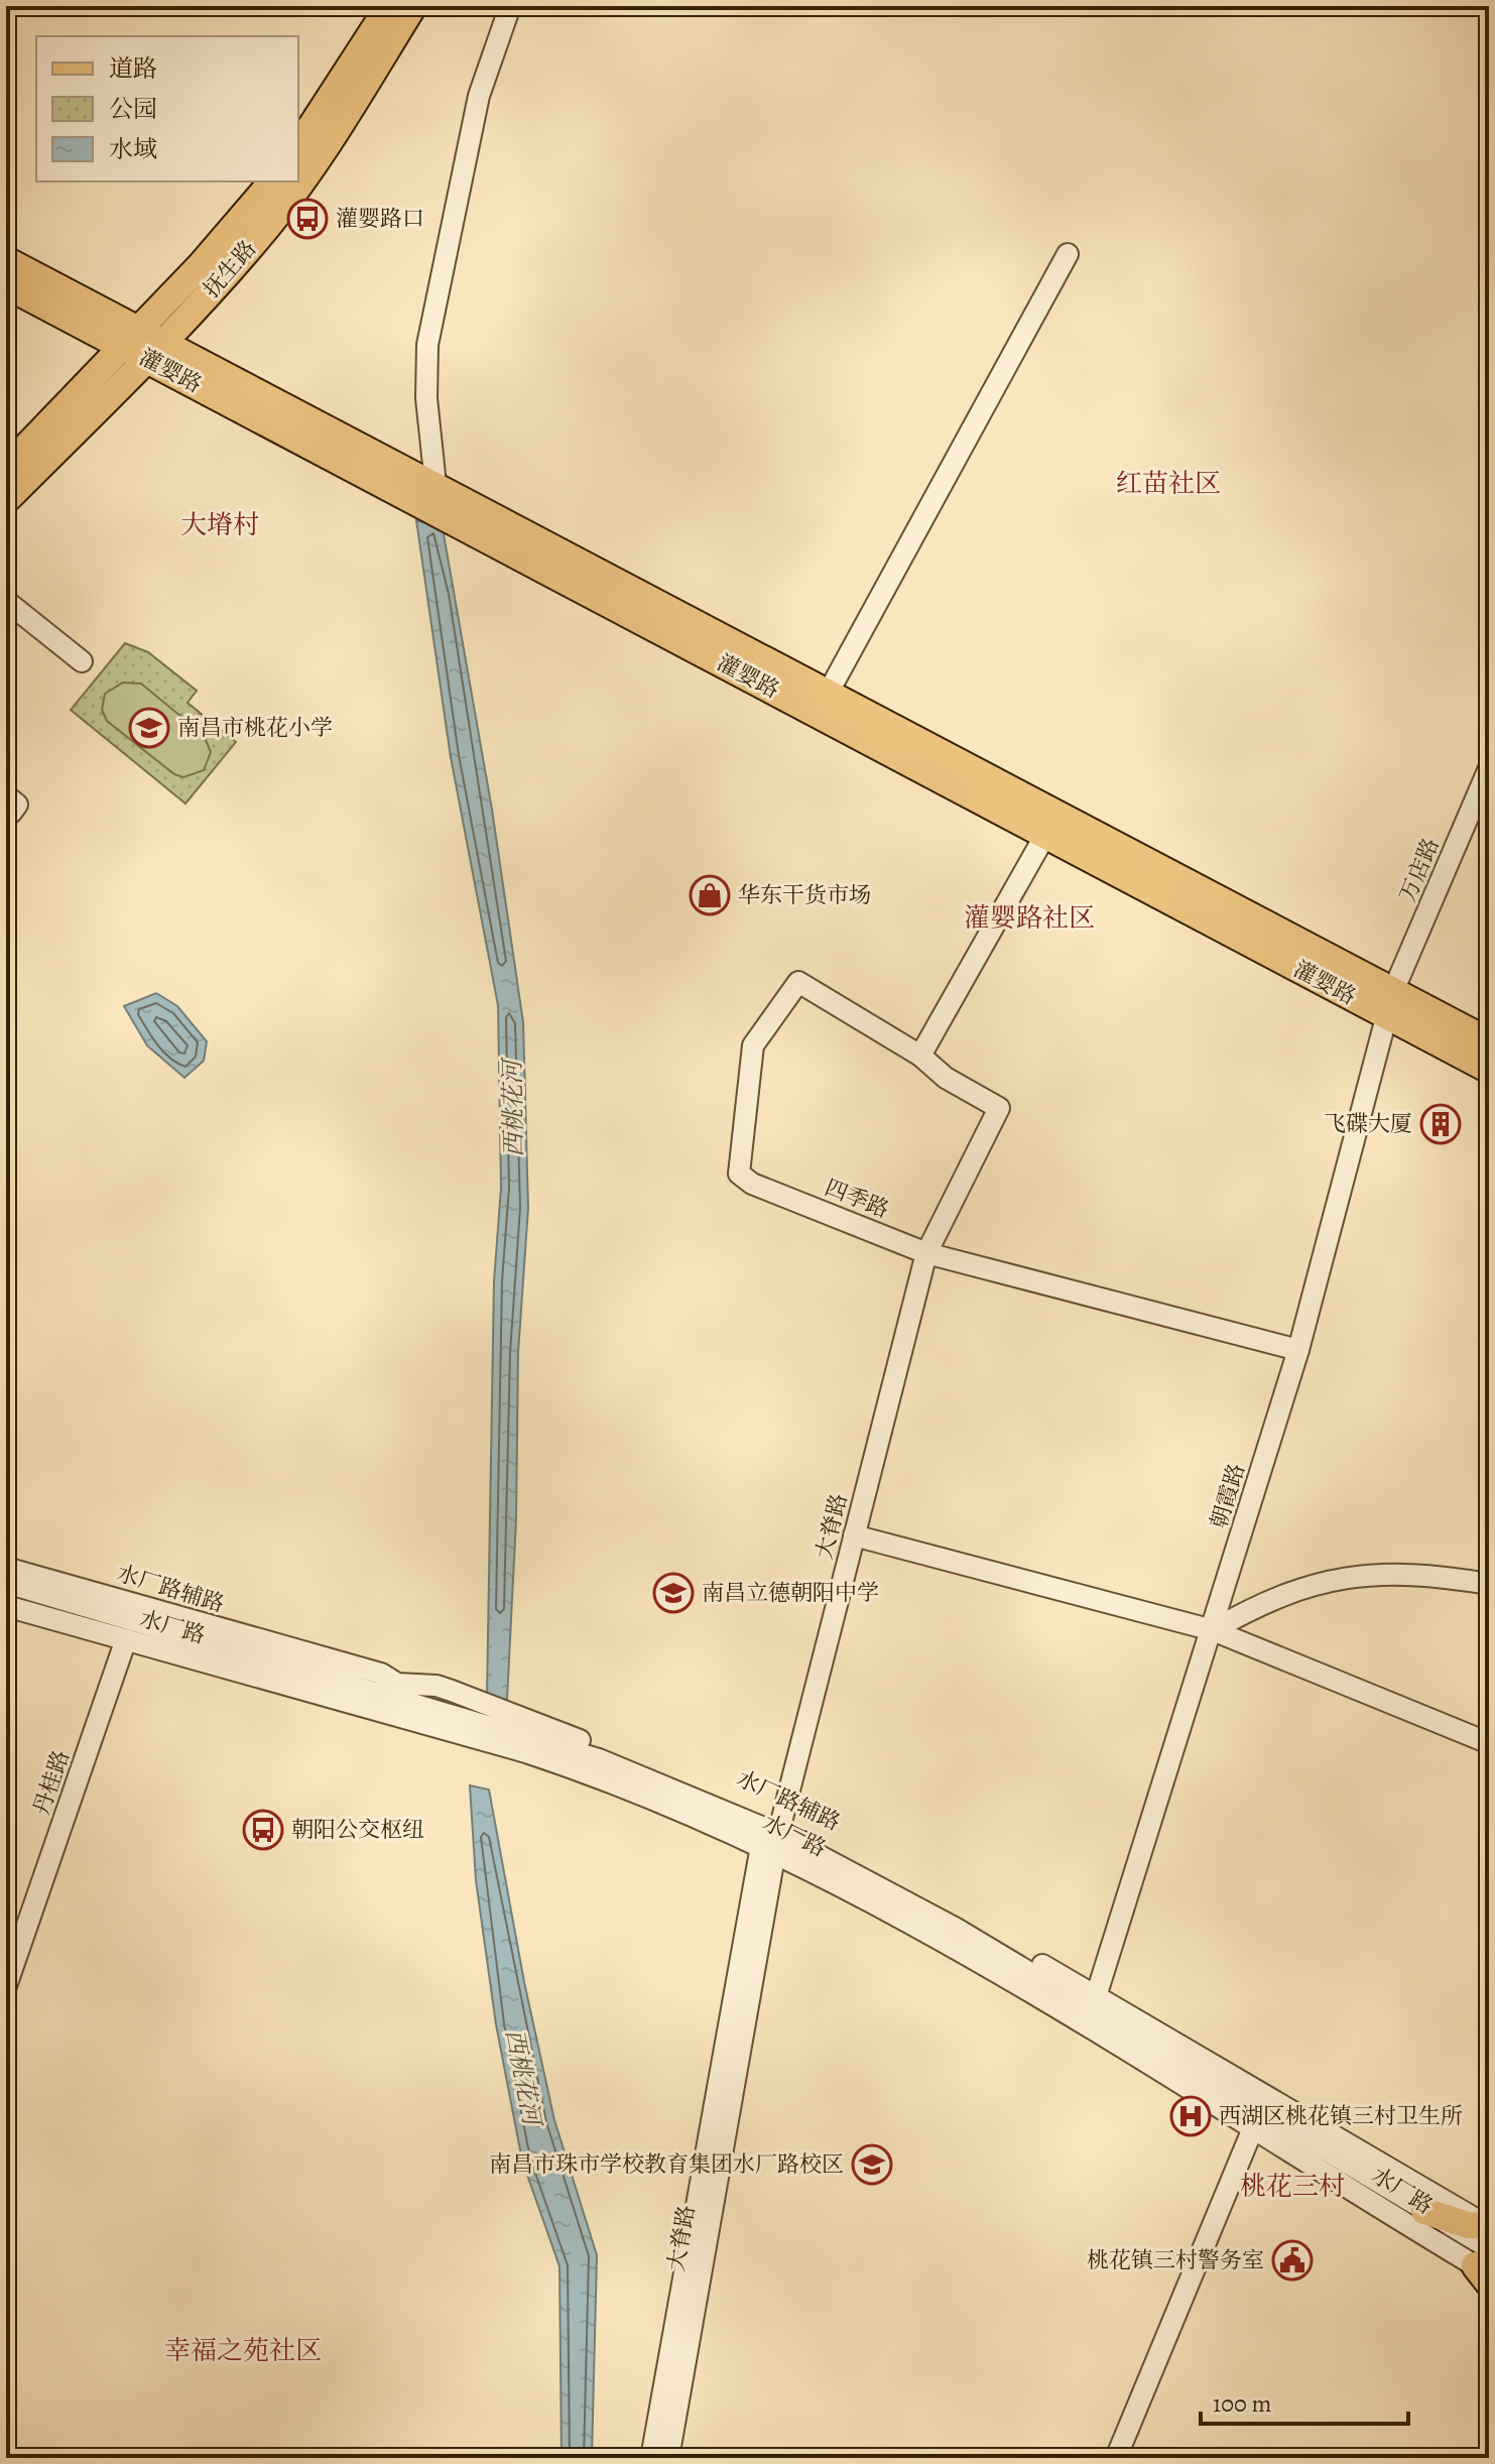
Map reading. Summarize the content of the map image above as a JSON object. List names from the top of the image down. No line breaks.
{"streets":{"main road":["抚生路","灌婴路"],"street":["万店路","四季路","朝霞路","大脊路","水厂路辅路","水厂路","丹桂路"]},"crossings":[["抚生路","灌婴路"],["灌婴路","万店路"],["灌婴路","朝霞路"],["万店路","朝霞路"],["四季路","朝霞路"],["四季路","大脊路"],["朝霞路","水厂路"],["大脊路","水厂路辅路"],["大脊路","水厂路"],["水厂路辅路","水厂路"],["水厂路","丹桂路"]],"districts":["红苗社区","大塉村","灌婴路社区","桃花三村","幸福之苑社区"],"water":["西桃花河"],"places":{"bus stop":["灌婴路口","朝阳公交枢纽"],"school or university":["南昌市桃花小学","南昌立德朝阳中学","南昌市珠市学校教育集团水厂路校区"],"shop":["华东干货市场"],"building":["飞碟大厦"],"hospital":["西湖区桃花镇三村卫生所"],"public building":["桃花镇三村警务室"]},"legend":["道路","公园","水域"],"scale_bar":"100 m"}
